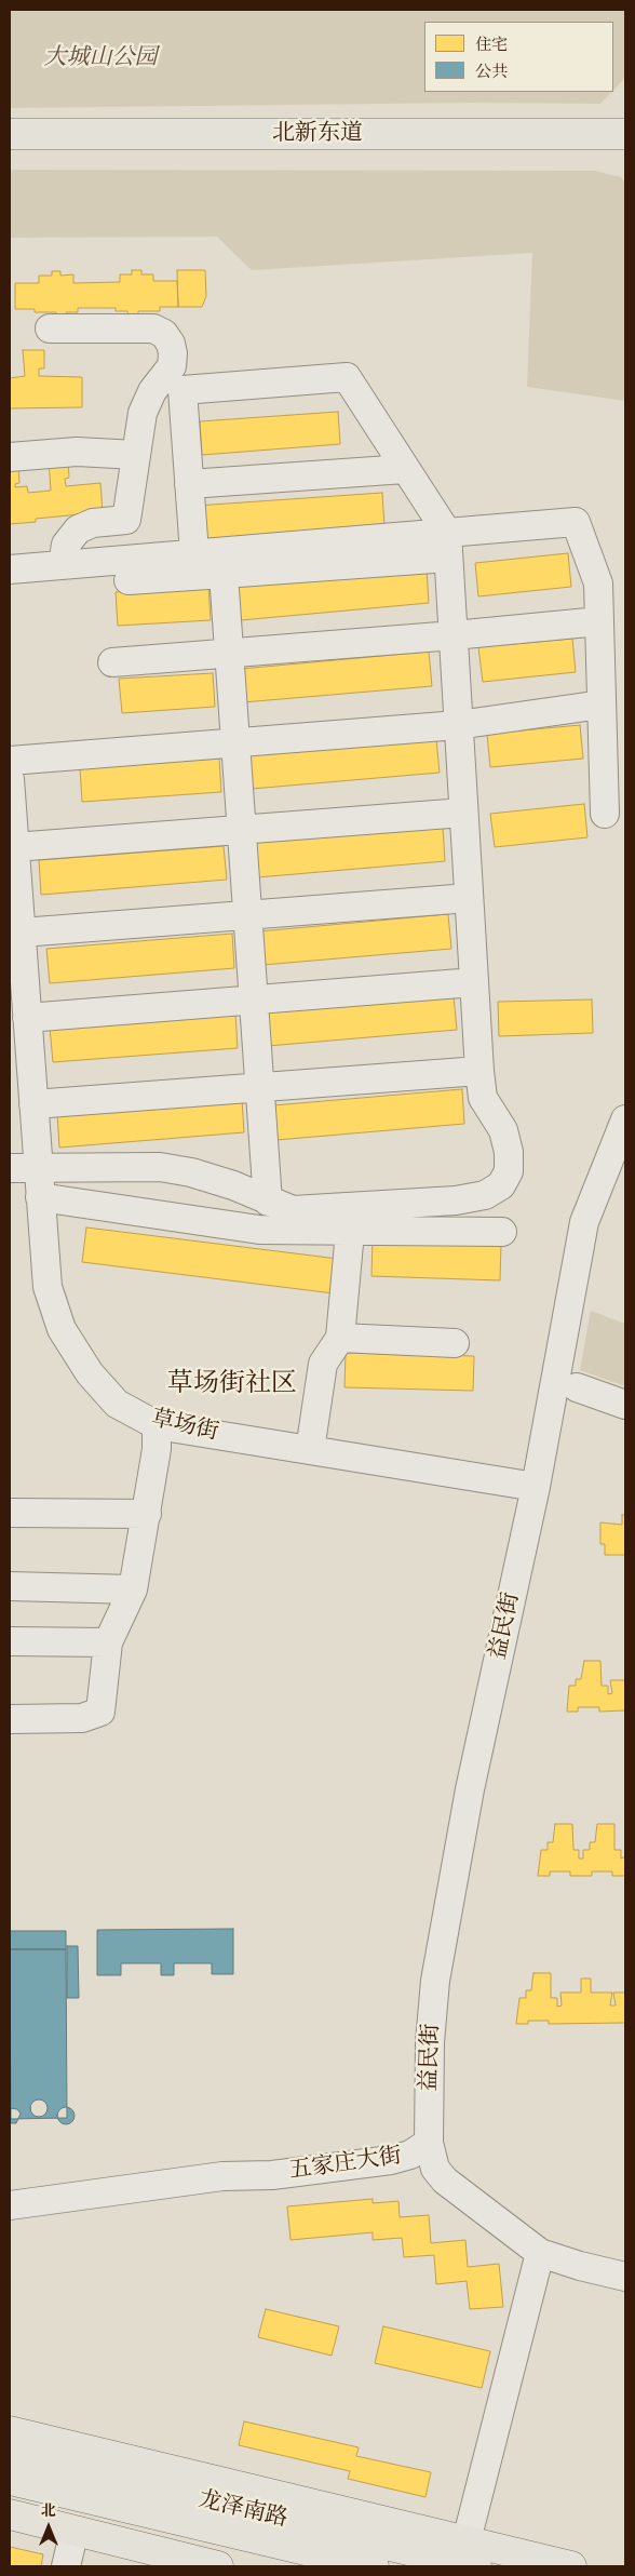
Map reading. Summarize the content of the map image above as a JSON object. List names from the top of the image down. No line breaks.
{"streets":{"main road":["北新东道","龙泽南路"],"street":["草场街","益民街","五家庄大街"]},"crossings":[["草场街","益民街"],["益民街","五家庄大街"]],"districts":["草场街社区"],"parks":["大城山公园"],"legend":["住宅","公共"],"north":"top"}
